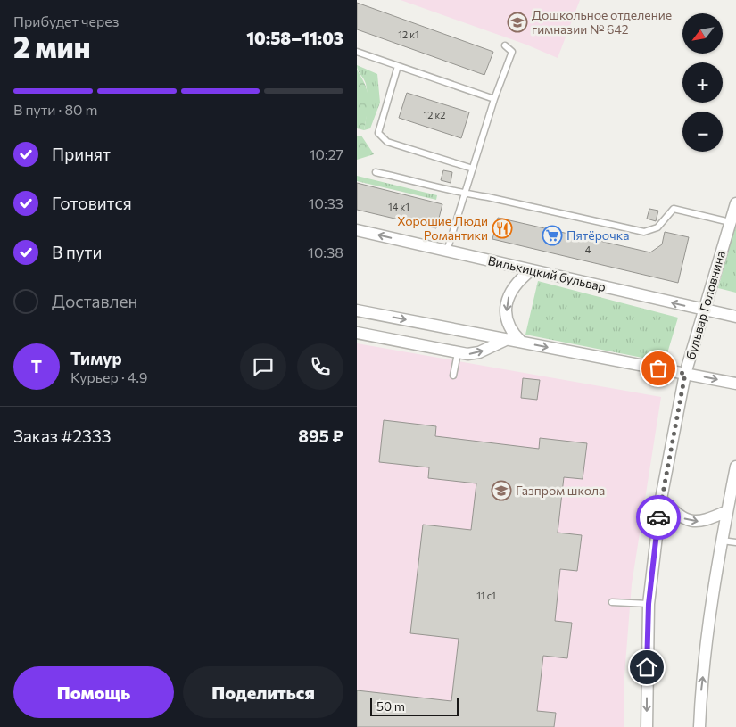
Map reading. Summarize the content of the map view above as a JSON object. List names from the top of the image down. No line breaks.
{"streets":{"street":["Вилькицкий бульвар","бульвар Головнина"]},"crossings":[["Вилькицкий бульвар","бульвар Головнина"]],"places":{"school or university":["Дошкольное отделение гимназии № 642","Газпром школа"],"restaurant":["Хорошие Люди Романтики"],"supermarket":["Пятёрочка"]},"house_numbers":["12 к1","12 к2","14 к1","4","11 с1"],"scale_bar":"50 m","north":"bottom left","page":{"heading":["2 мин","Прибудет через","10:58–11:03"],"panel":["Тимур","Курьер · 4.9","Заказ #2333","895 ₽"],"map_buttons":["+","−"],"bar":"В пути · 80 m","list":[["Принят","10:27"],["Готовится","10:33"],["В пути","10:38"],"Доставлен"],"round":"Т","buttons":["Помощь","Поделиться"],"scale":"50 m"}}
